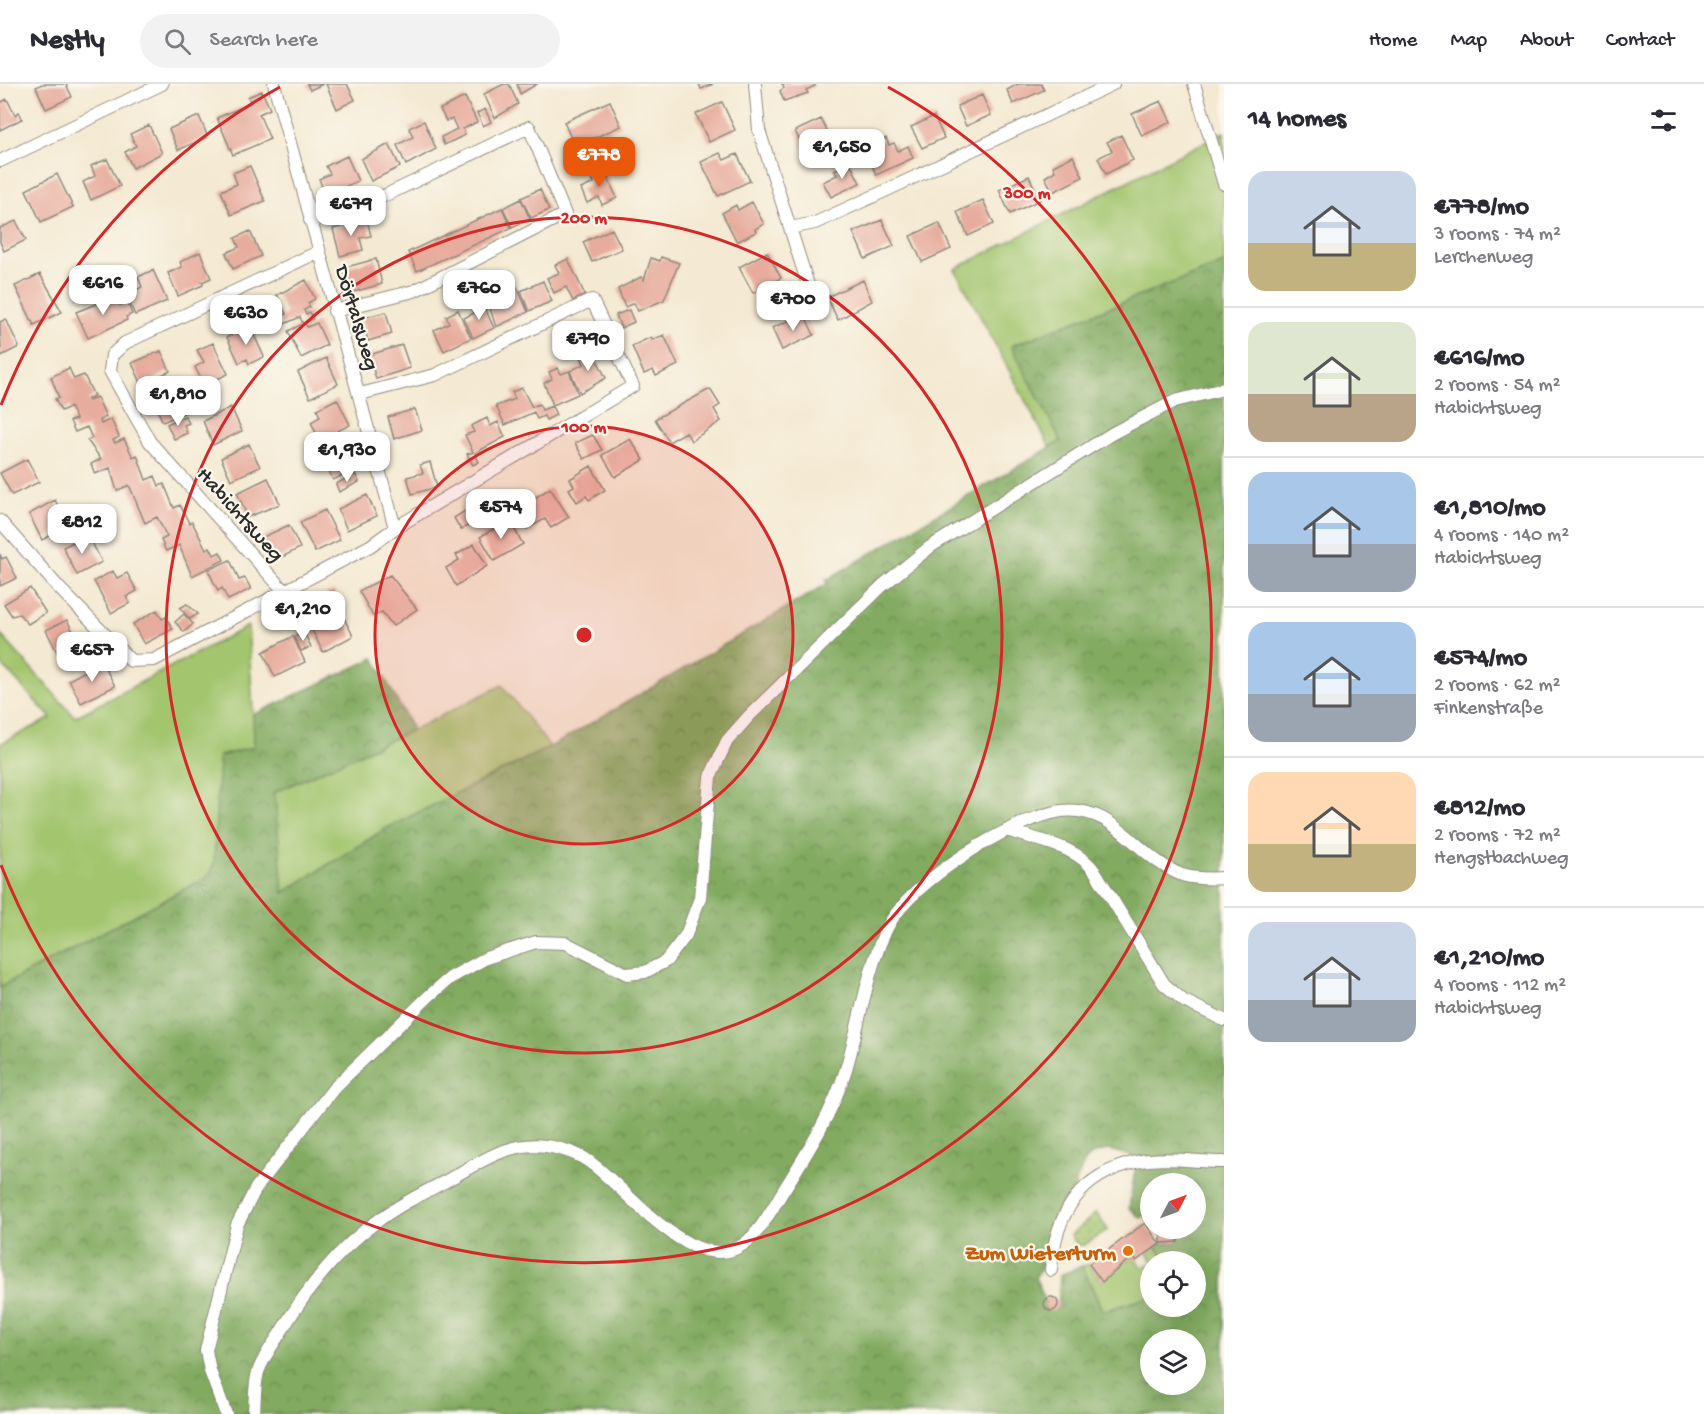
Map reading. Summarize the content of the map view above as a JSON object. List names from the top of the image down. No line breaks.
{"streets":{"street":["Dörtalsweg","Habichtsweg"]},"crossings":[["Dörtalsweg","Habichtsweg"]],"places":["Zum Wieterturm"],"north":"top right","page":{"header":"Nestly","search":"Search here","nav":["Home","Map","About","Contact"],"heading":"14 homes","price":["€1,650","€778","€679","€616","€760","€700","€630","€790","€1,810","€1,930","€574","€812","€1,210","€657"],"list":[{"name":"€778/mo","note":"3 rooms · 74 m² · Lerchenweg"},{"name":"€616/mo","note":"2 rooms · 54 m² · Habichtsweg"},{"name":"€1,810/mo","note":"4 rooms · 140 m² · Habichtsweg"},{"name":"€574/mo","note":"2 rooms · 62 m² · Finkenstraße"},{"name":"€812/mo","note":"2 rooms · 72 m² · Hengstbachweg"},{"name":"€1,210/mo","note":"4 rooms · 112 m² · Habichtsweg"}]},"rings":["300 m","200 m","100 m"]}
